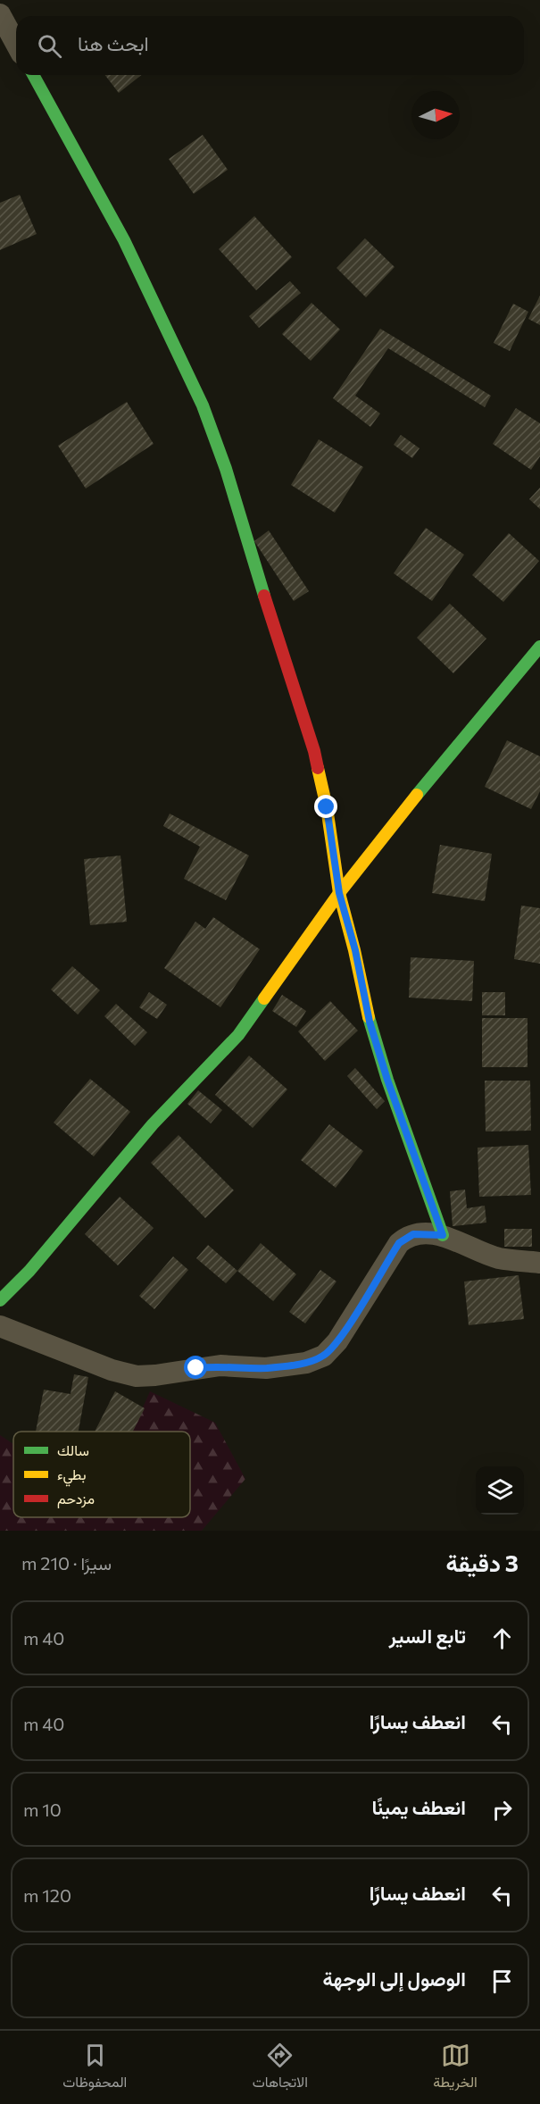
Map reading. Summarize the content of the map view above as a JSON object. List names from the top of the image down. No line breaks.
{"legend":["سالك","بطيء","مزدحم"],"north":"right","page":{"search":"ابحث هنا","heading":["3 دقيقة","سيرًا · 210 m"],"list":[["تابع السير","40 m"],["انعطف يسارًا","40 m"],["انعطف يمينًا","10 m"],["انعطف يسارًا","120 m"],"الوصول إلى الوجهة"],"nav":["الخريطة","الاتجاهات","المحفوظات"]}}
